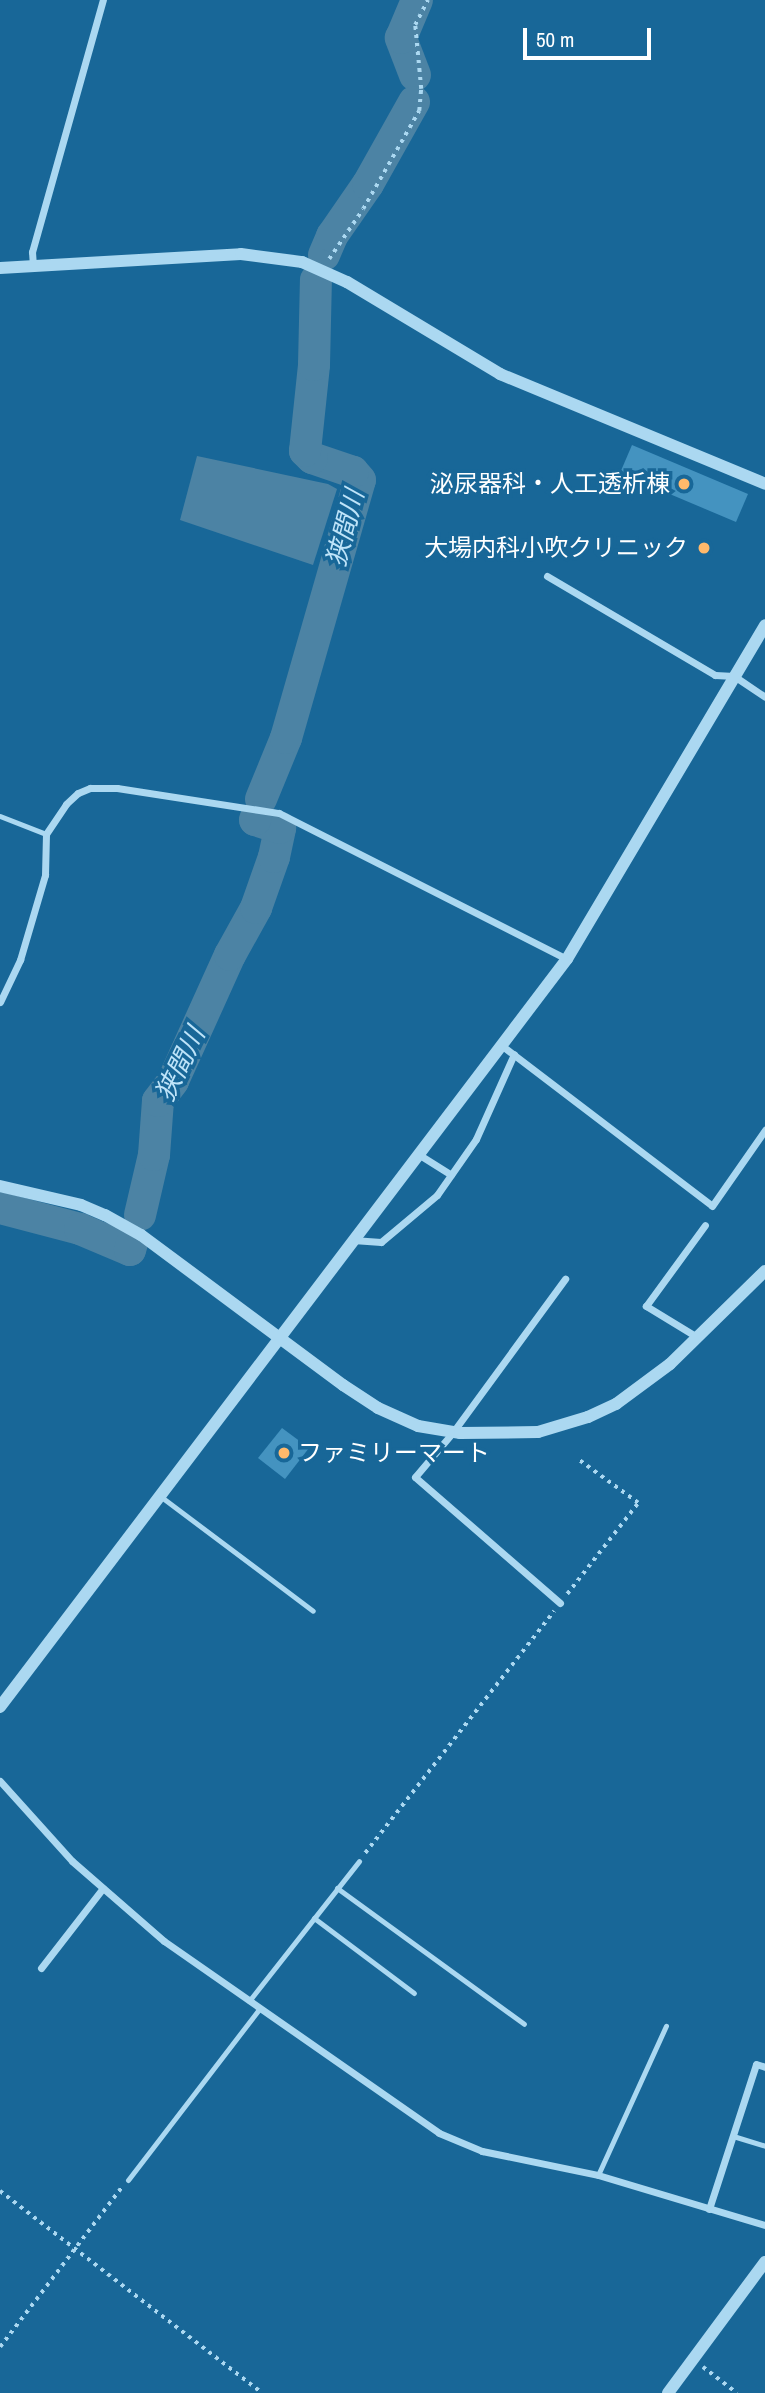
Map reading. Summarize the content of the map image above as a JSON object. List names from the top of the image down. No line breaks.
{"water":["狭間川"],"places":["泌尿器科・人工透析棟","大場内科小吹クリニック","ファミリーマート"],"scale_bar":"50 m"}
